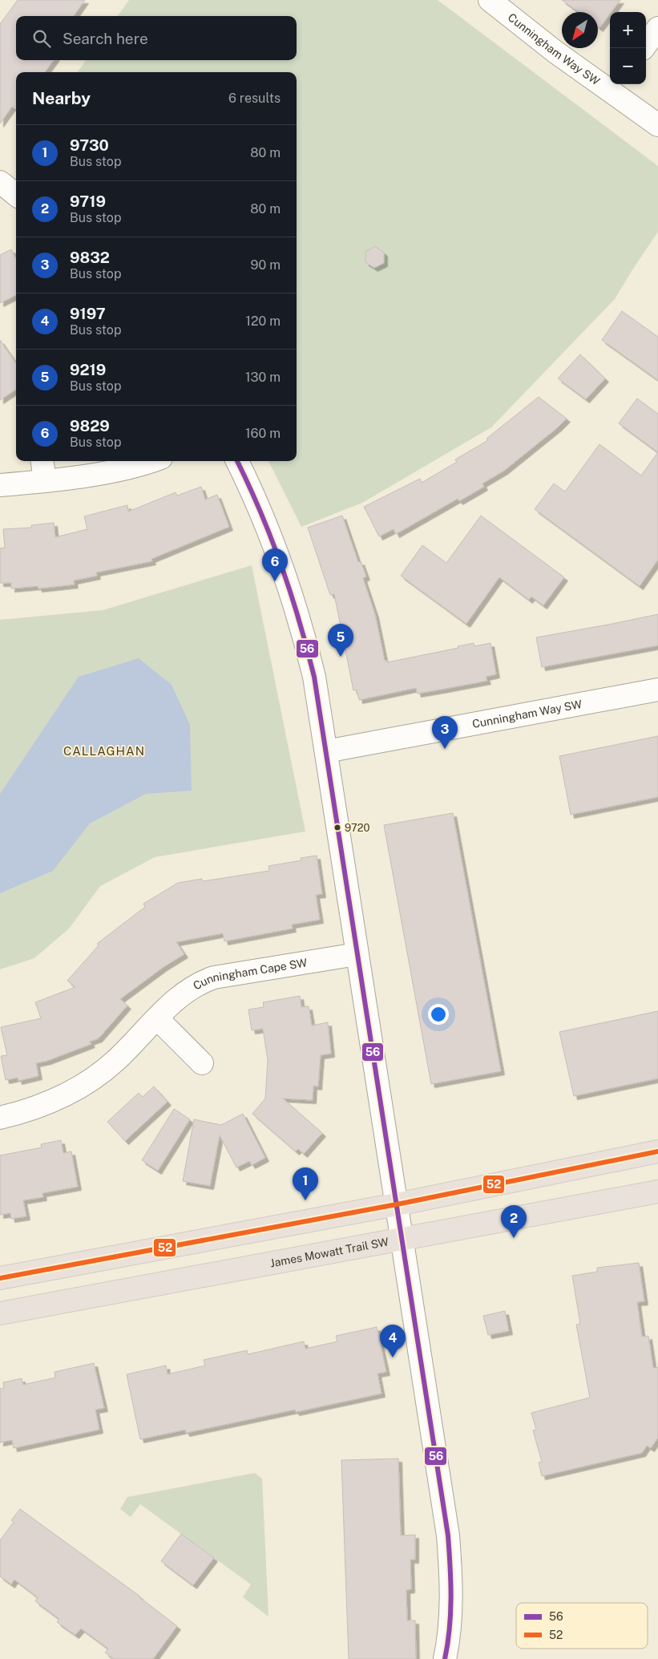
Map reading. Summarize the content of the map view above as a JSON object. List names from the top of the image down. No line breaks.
{"streets":{"main road":["James Mowatt Trail SW"],"street":["Cunningham Way SW","Cunningham Cape SW"]},"districts":["CALLAGHAN"],"places":["9720"],"lines":["transit line 56","transit line 52"],"legend":["56","52"],"north":"bottom left","page":{"map_buttons":["+","−"],"search":"Search here","heading":["Nearby","6 results"],"list":[{"mark":"1","name":"9730","note":"Bus stop","value":"80 m"},{"mark":"2","name":"9719","note":"Bus stop","value":"80 m"},{"mark":"3","name":"9832","note":"Bus stop","value":"90 m"},{"mark":"4","name":"9197","note":"Bus stop","value":"120 m"},{"mark":"5","name":"9219","note":"Bus stop","value":"130 m"},{"mark":"6","name":"9829","note":"Bus stop","value":"160 m"}],"pins":["6","5","3","1","2","4"]}}
